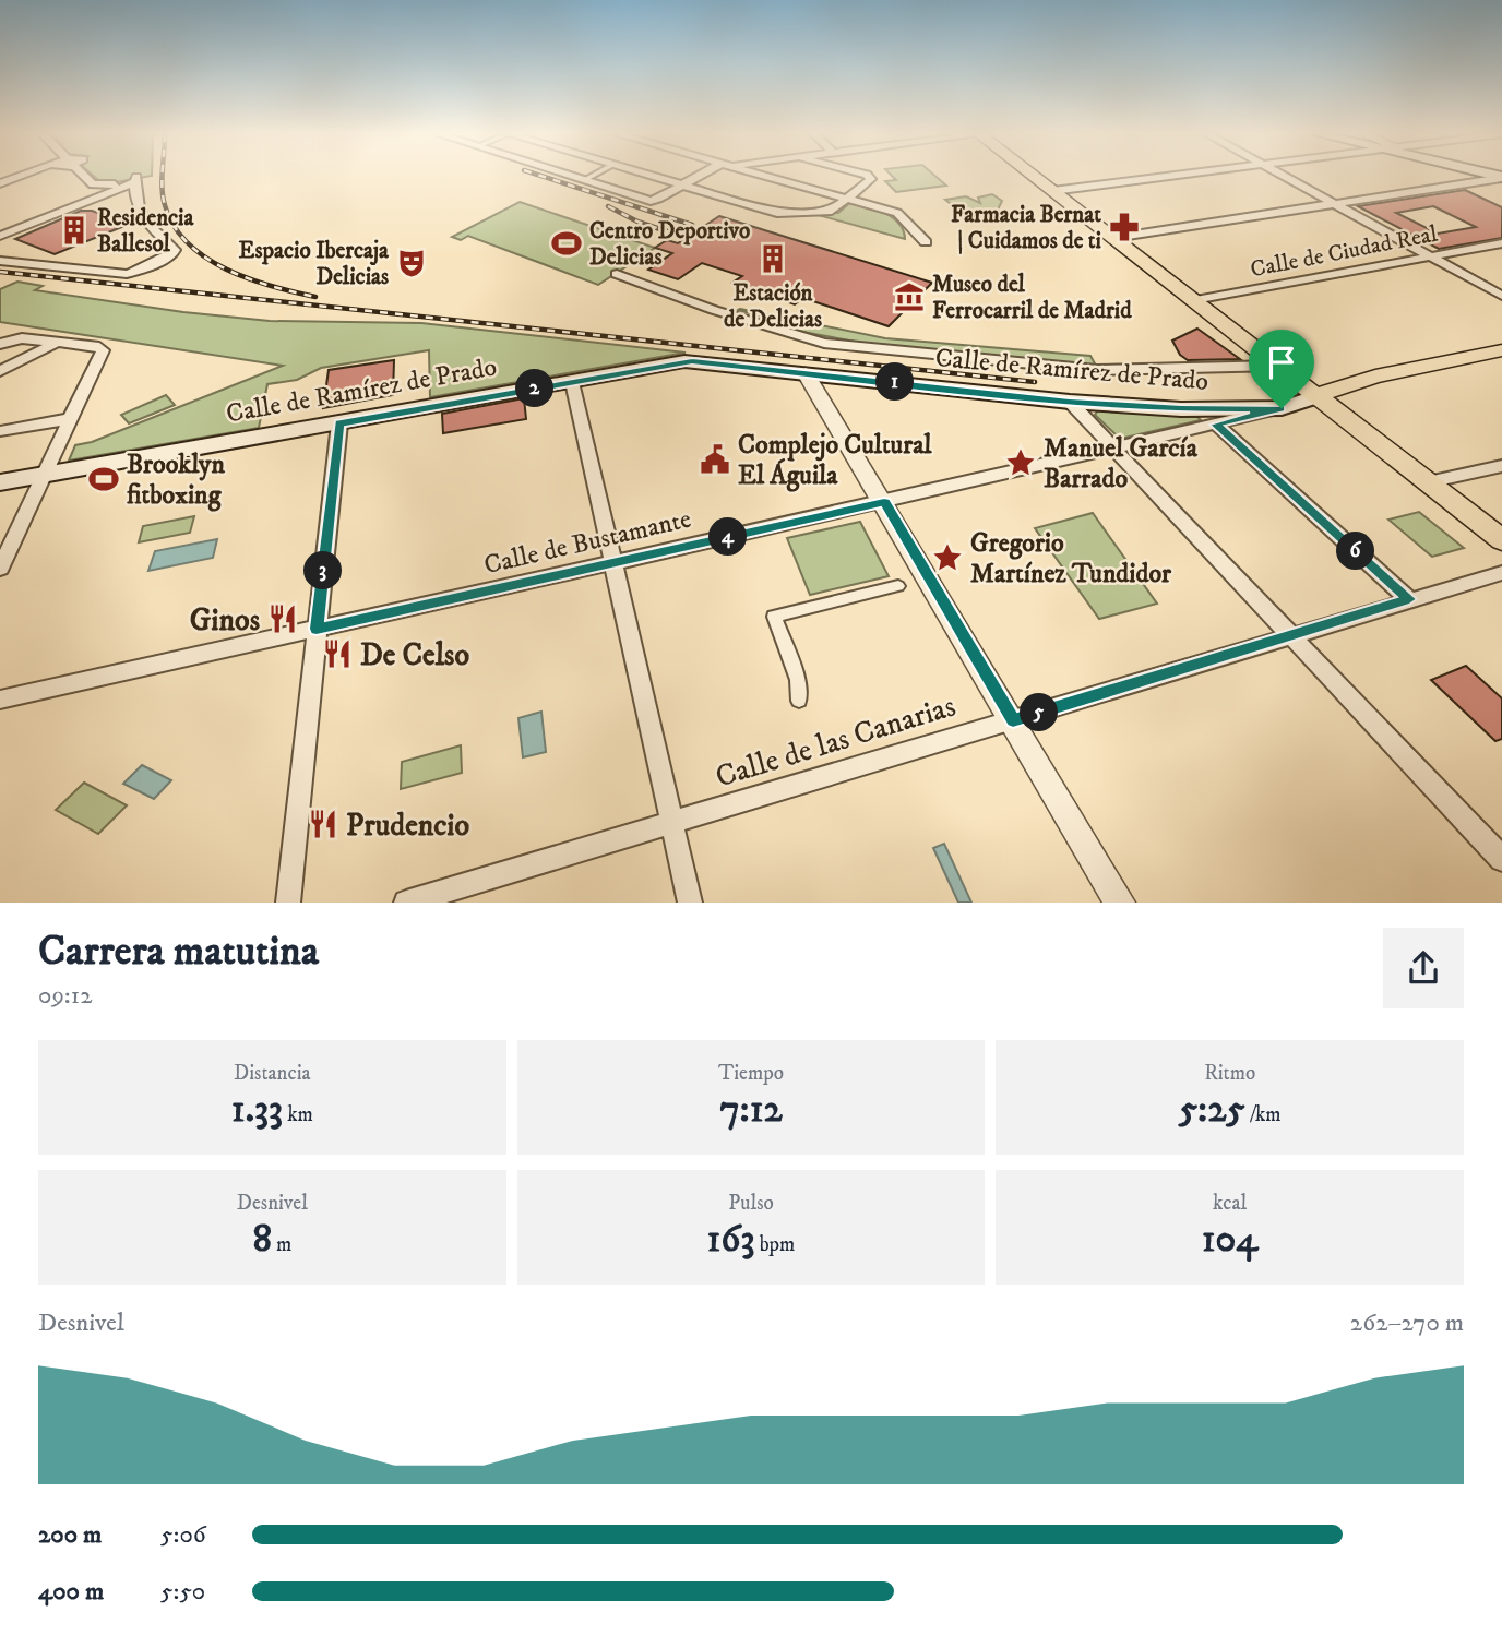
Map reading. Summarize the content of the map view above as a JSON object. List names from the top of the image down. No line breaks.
{"streets":{"main road":["Calle de Ramírez de Prado","Calle de Bustamante"],"street":["Calle de Ciudad Real","Calle de las Canarias"]},"crossings":[["Calle de Ramírez de Prado","Calle de Bustamante"]],"places":{"pharmacy":["Farmacia Bernat | Cuidamos de ti"],"building":["Residencia Ballesol","Estación de Delicias"],"sports":["Centro Deportivo Delicias","Brooklyn fitboxing"],"theatre":["Espacio Ibercaja Delicias"],"museum":["Museo del Ferrocarril de Madrid"],"public building":["Complejo Cultural El Águila"],"place":["Manuel García Barrado","Gregorio Martínez Tundidor"],"restaurant":["Ginos","De Celso","Prudencio"]},"page":{"pins":["1","2","4","6","3","5"],"heading":["Carrera matutina","09:12"],"stats":[["Distancia","1.33 km"],["Tiempo","7:12"],["Ritmo","5:25 /km"],["Desnivel","8 m"],["Pulso","163 bpm"],["kcal","104"]],"chart":["Desnivel","262–270 m"],"list":[{"name":"200 m","note":"5:06"},{"name":"400 m","note":"5:50"}]}}
